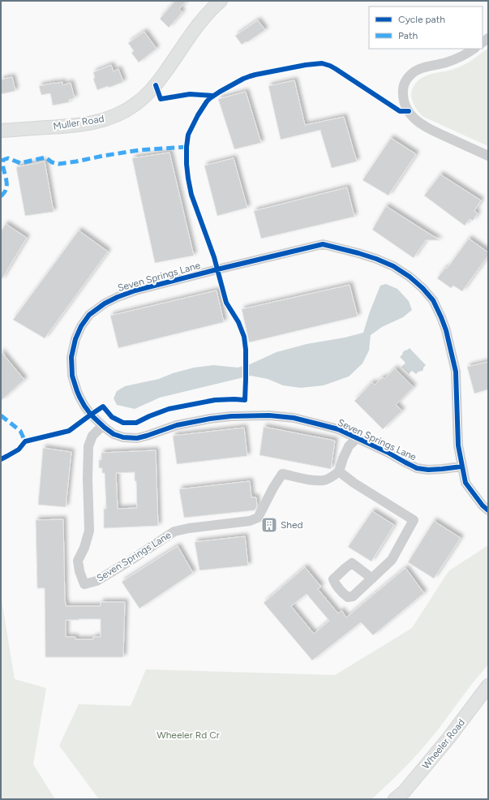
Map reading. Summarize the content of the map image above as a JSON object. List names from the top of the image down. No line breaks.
{"streets":{"street":["Muller Road","Seven Springs Lane","Wheeler Road"]},"parks":["Wheeler Rd Cr"],"places":{"building":["Shed"]},"legend":["Cycle path","Path"]}
